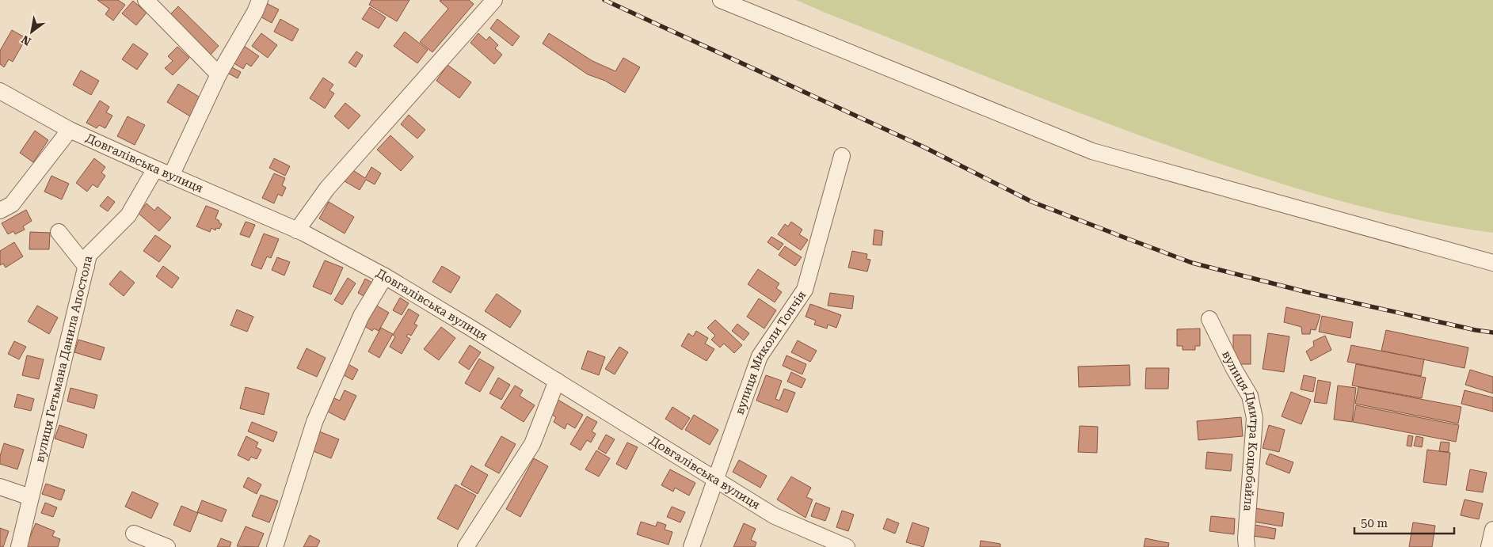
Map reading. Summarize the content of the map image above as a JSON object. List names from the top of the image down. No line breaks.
{"streets":{"street":["Довгалівська вулиця","вулиця Миколи Топчія","вулиця Гетьмана Данила Апостола","вулиця Дмитра Коцюбайла"]},"crossings":[["Довгалівська вулиця","вулиця Миколи Топчія"],["Довгалівська вулиця","вулиця Гетьмана Данила Апостола"]],"scale_bar":"50 m","north":"bottom left"}
